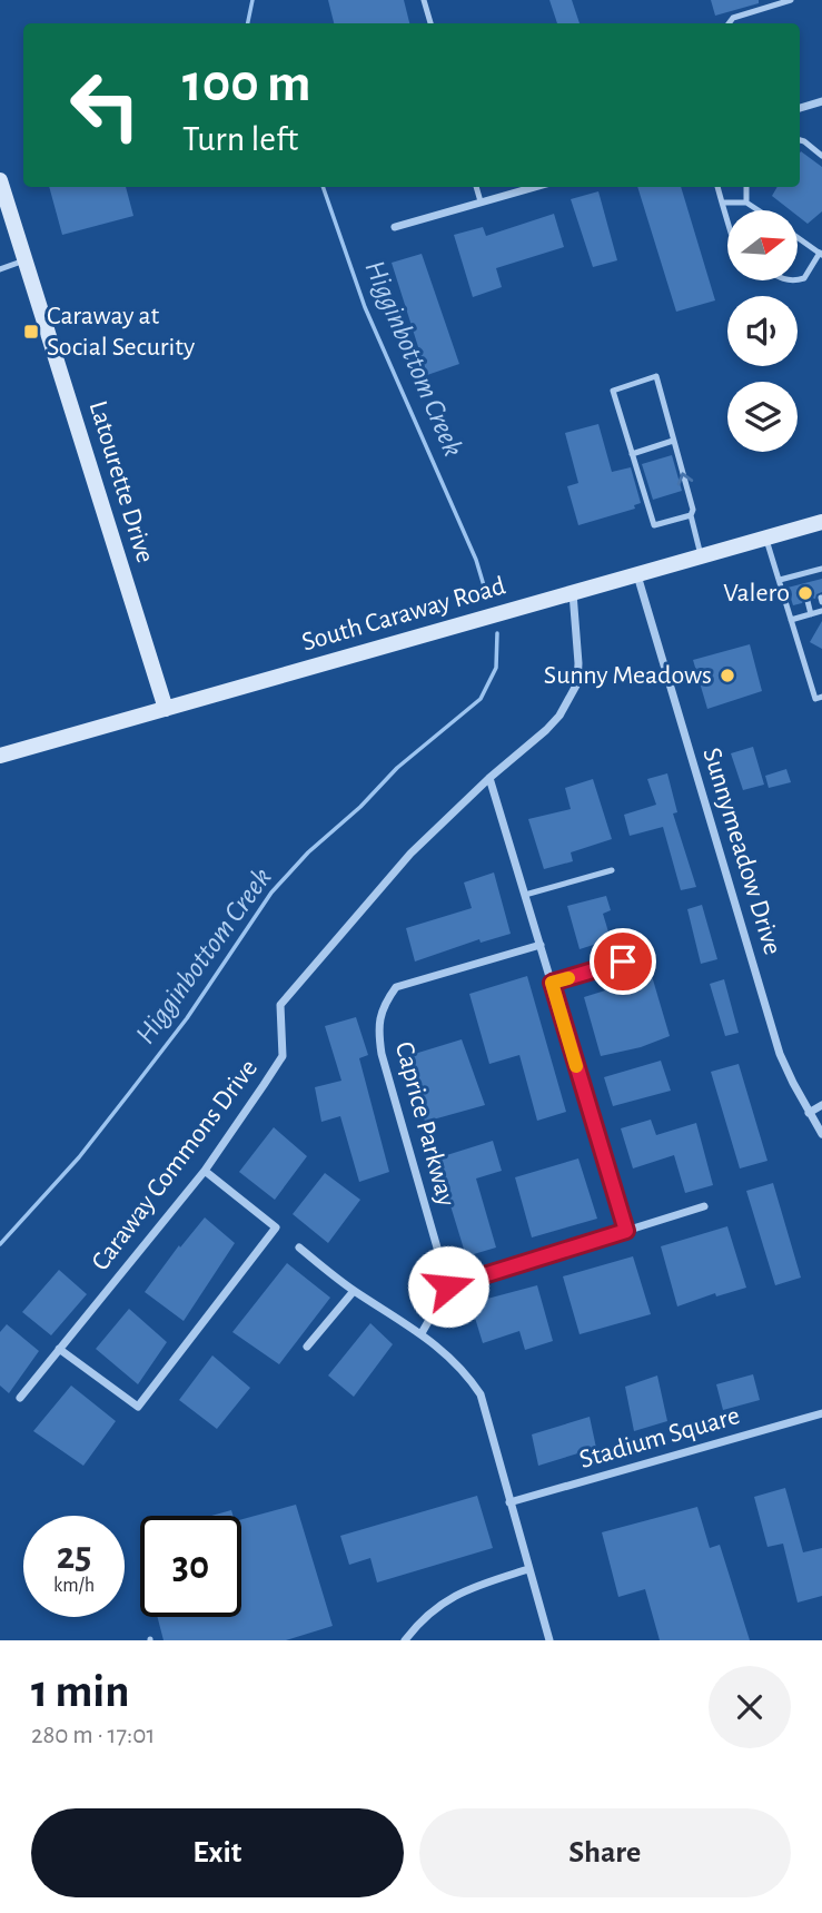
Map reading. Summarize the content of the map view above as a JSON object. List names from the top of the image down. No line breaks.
{"streets":{"street":["Latourette Drive","South Caraway Road","Sunnymeadow Drive","Caprice Parkway","Caraway Commons Drive","Stadium Square"]},"crossings":[["Latourette Drive","South Caraway Road"],["South Caraway Road","Sunnymeadow Drive"]],"water":["Higginbottom Creek"],"places":{"transit":["Caraway at Social Security"],"other":["Valero","Sunny Meadows"]},"north":"right","page":{"turn":["100 m","Turn left"],"speed":"25 km/h","limit":"30","heading":["1 min","280 m · 17:01"],"buttons":["Exit","Share"]}}
